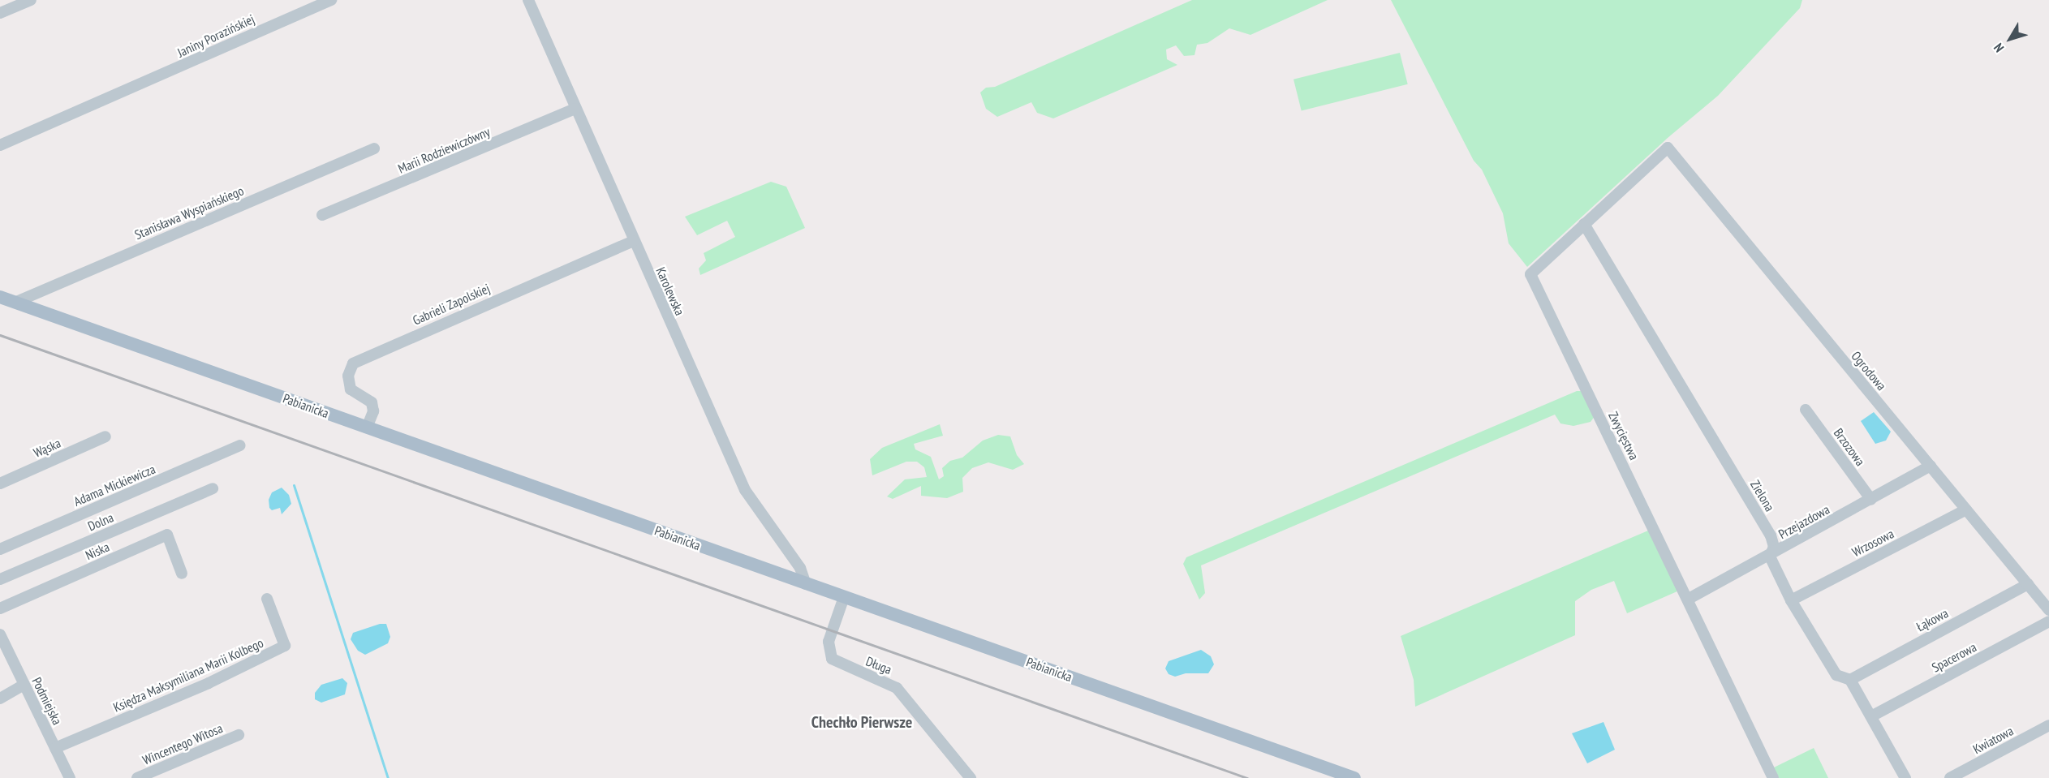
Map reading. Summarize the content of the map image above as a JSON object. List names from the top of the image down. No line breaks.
{"streets":{"main road":["Pabianicka"],"street":["Janiny Porazińskiej","Marii Rodziewiczówny","Stanisława Wyspiańskiego","Karolewska","Gabrieli Zapolskiej","Ogrodowa","Zwycięstwa","Brzozowa","Wąska","Adama Mickiewicza","Zielona","Dolna","Przejazdowa","Wrzosowa","Niska","Łąkowa","Spacerowa","Długa","Księdza Maksymiliana Marii Kolbego","Podmiejska","Kwiatowa","Wincentego Witosa"]},"crossings":[["Marii Rodziewiczówny","Karolewska"],["Stanisława Wyspiańskiego","Pabianicka"],["Karolewska","Gabrieli Zapolskiej"],["Karolewska","Pabianicka"],["Gabrieli Zapolskiej","Pabianicka"],["Ogrodowa","Zwycięstwa"],["Ogrodowa","Przejazdowa"],["Ogrodowa","Wrzosowa"],["Ogrodowa","Łąkowa"],["Pabianicka","Długa"],["Zwycięstwa","Zielona"],["Zwycięstwa","Przejazdowa"],["Brzozowa","Przejazdowa"],["Zielona","Przejazdowa"],["Zielona","Wrzosowa"],["Zielona","Łąkowa"],["Zielona","Spacerowa"],["Księdza Maksymiliana Marii Kolbego","Podmiejska"]],"districts":["Chechło Pierwsze"],"north":"bottom left"}
